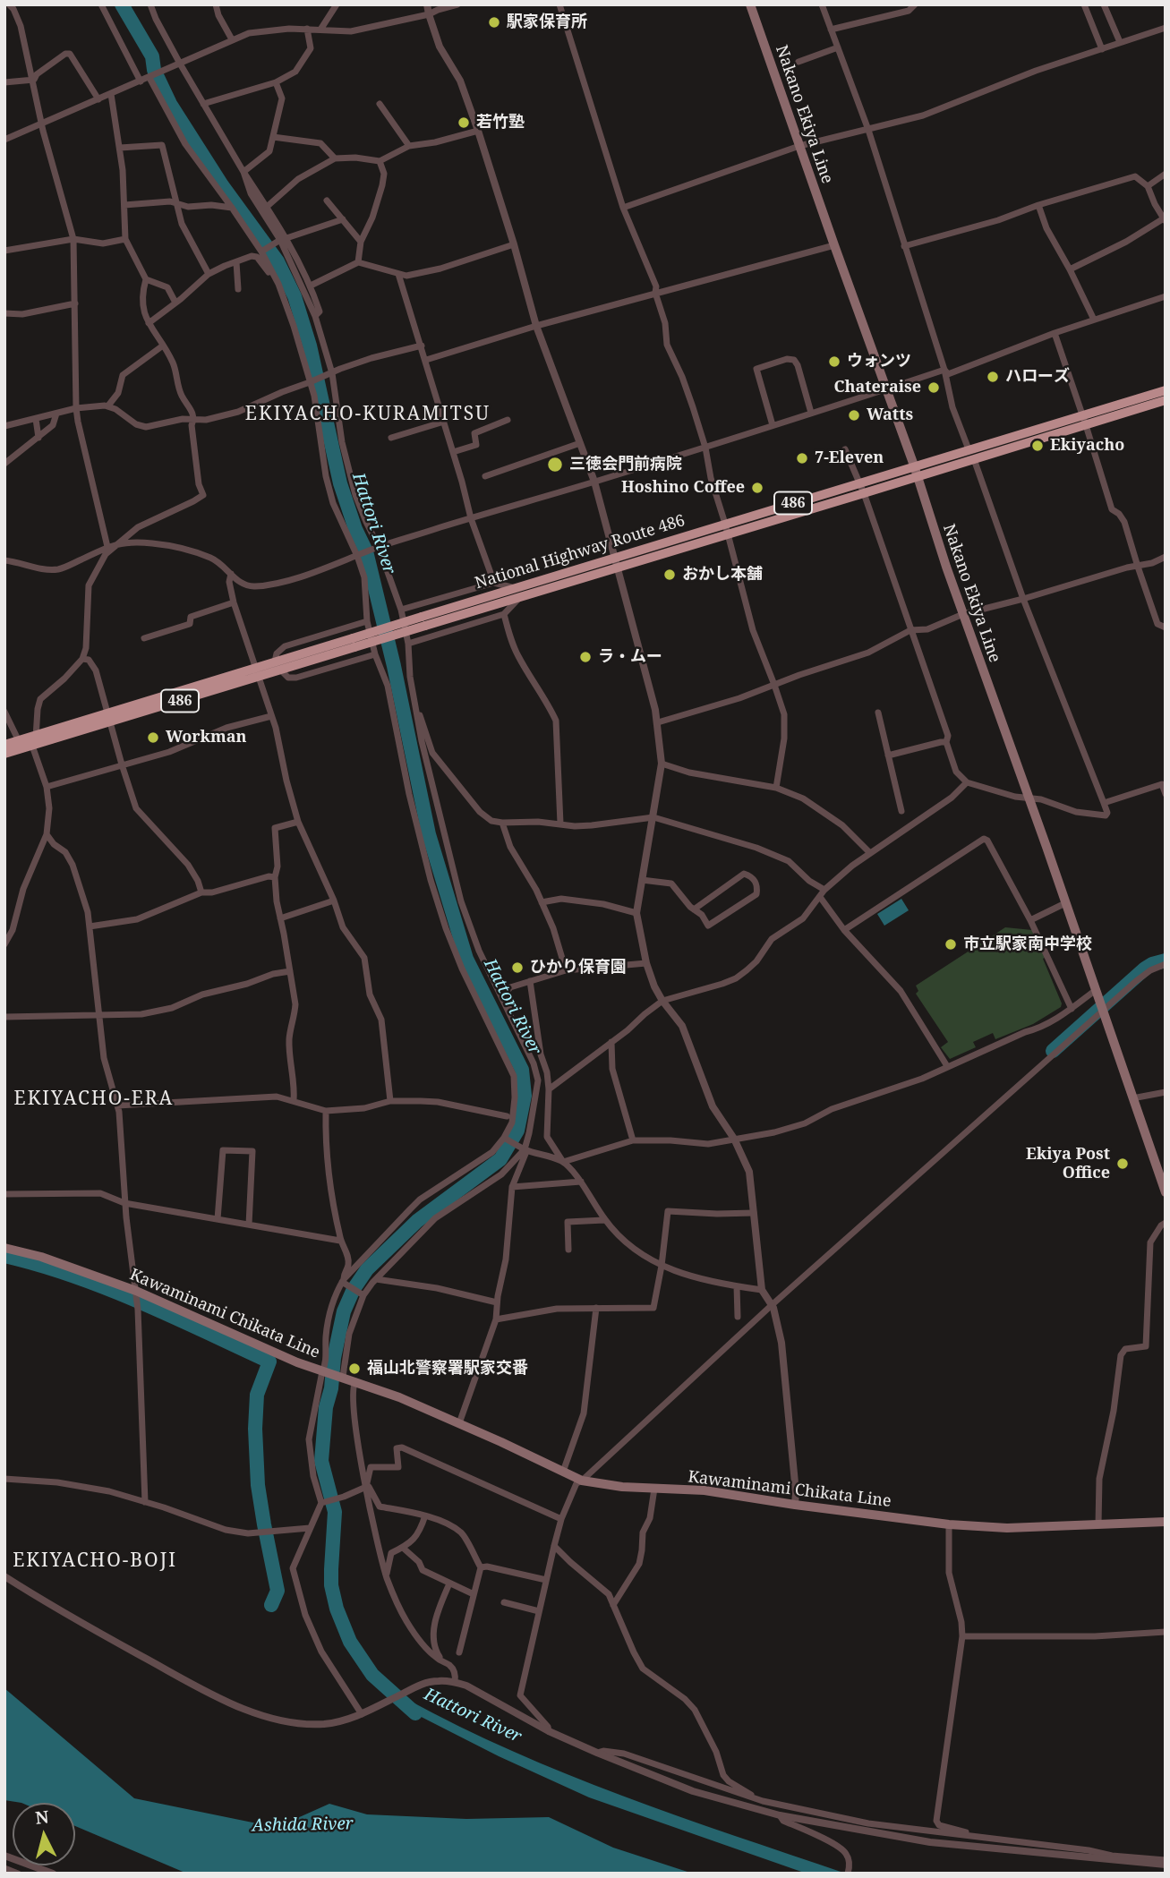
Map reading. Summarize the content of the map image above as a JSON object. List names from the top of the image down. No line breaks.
{"streets":{"highway":["486","National Highway Route 486"],"main road":["Nakano Ekiya Line","Kawaminami Chikata Line"]},"crossings":[["Nakano Ekiya Line","National Highway Route 486"]],"districts":["EKIYACHO-KURAMITSU","EKIYACHO-ERA","EKIYACHO-BOJI"],"water":["Hattori River","Ashida River"],"places":["駅家保育所","若竹塾","ウォンツ","ハローズ","Chateraise","Watts","Ekiyacho","7-Eleven","三徳会門前病院","Hoshino Coffee","おかし本舗","ラ・ムー","Workman","市立駅家南中学校","ひかり保育園","Ekiya Post Office","福山北警察署駅家交番"],"north":"top"}
